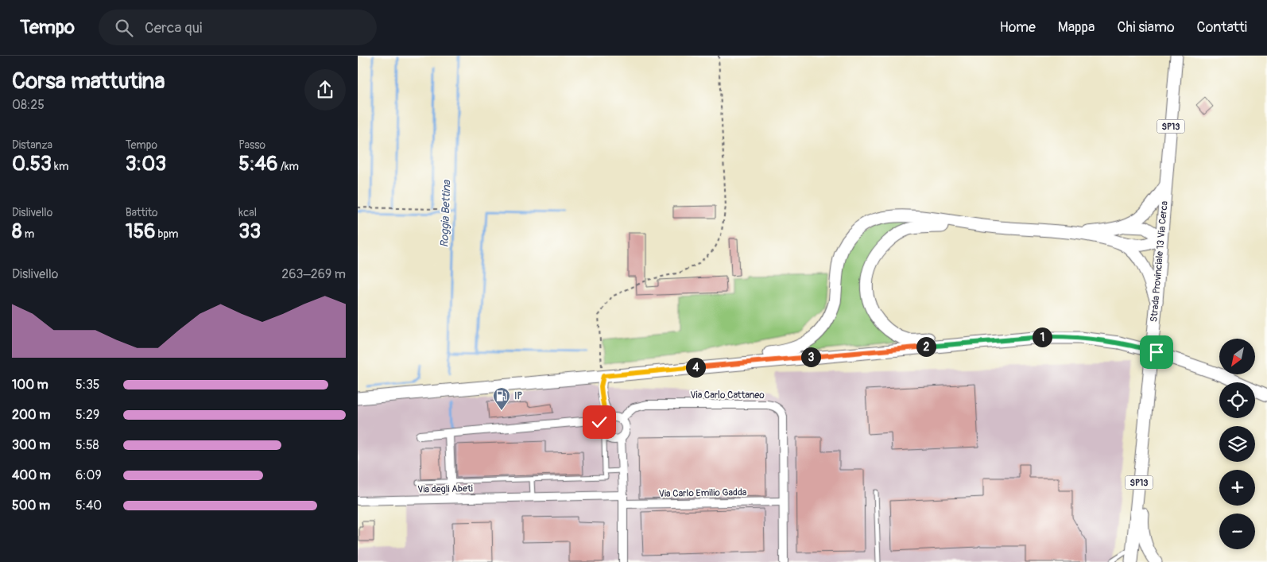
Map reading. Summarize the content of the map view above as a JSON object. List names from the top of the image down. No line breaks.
{"streets":{"main road":["SP13","Strada Provinciale 13 Via Cerca"],"street":["Via Carlo Cattaneo","Via degli Abeti","Via Carlo Emilio Gadda"]},"crossings":[["Via Carlo Cattaneo","Via Carlo Emilio Gadda"]],"water":["Roggia Bettina"],"places":{"fuel station":["IP"]},"north":"bottom left","page":{"header":"Tempo","search":"Cerca qui","nav":["Home","Mappa","Chi siamo","Contatti"],"heading":["Corsa mattutina","08:25"],"stats":[["Distanza","0.53 km"],["Tempo","3:03"],["Passo","5:46 /km"],["Dislivello","8 m"],["Battito","156 bpm"],["kcal","33"]],"chart":["Dislivello","263–269 m"],"pins":["1","2","3","4"],"map_buttons":["+","−"],"list":[{"name":"100 m","note":"5:35"},{"name":"200 m","note":"5:29"},{"name":"300 m","note":"5:58"},{"name":"400 m","note":"6:09"},{"name":"500 m","note":"5:40"}]}}
